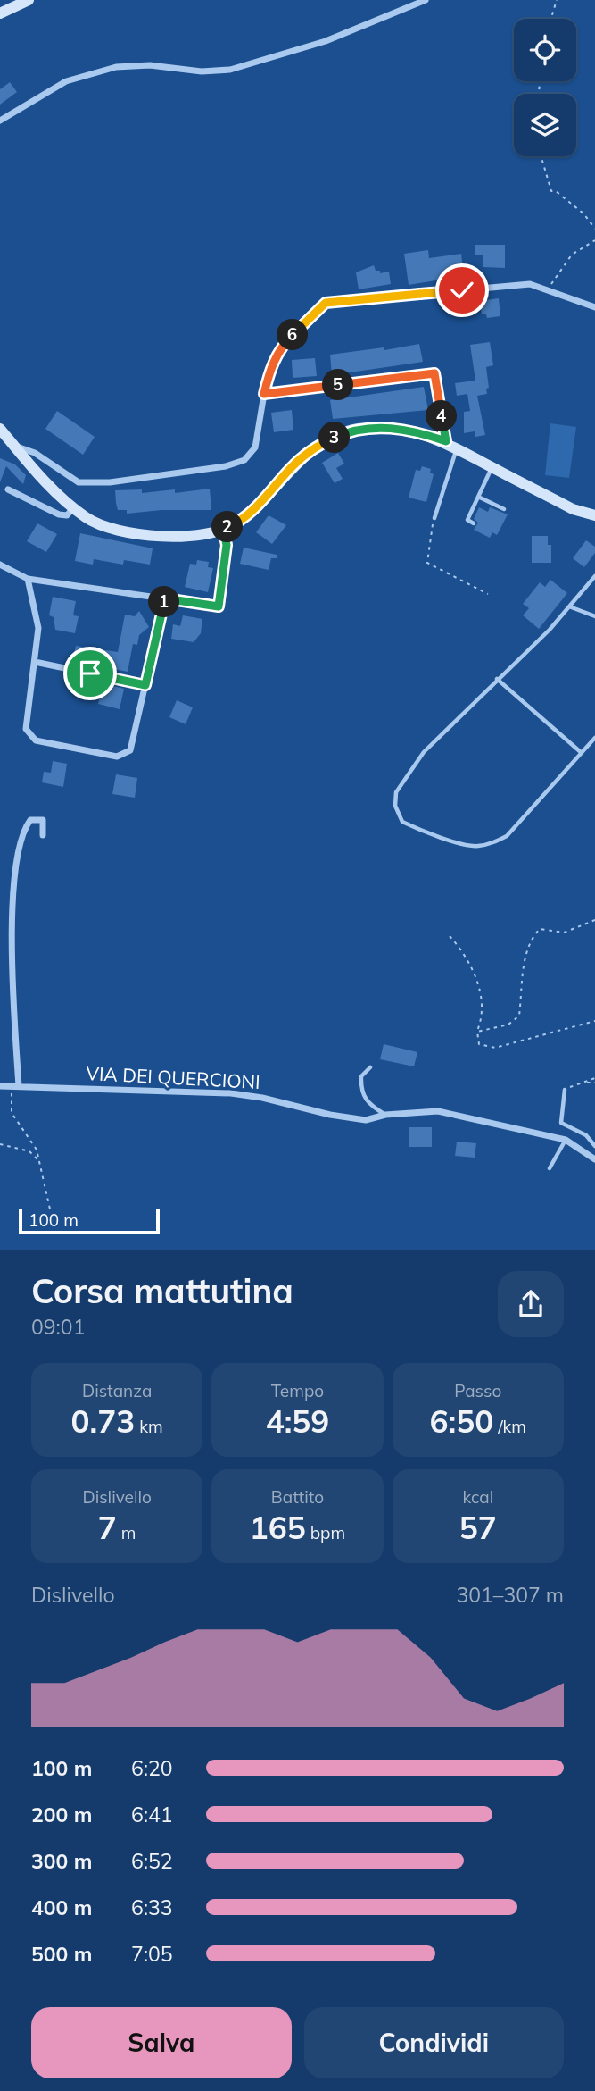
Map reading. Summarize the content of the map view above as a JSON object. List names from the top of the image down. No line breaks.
{"streets":{"street":["VIA DEI QUERCIONI"]},"scale_bar":"100 m","page":{"pins":["6","5","4","3","2","1"],"scale":"100 m","heading":["Corsa mattutina","09:01"],"stats":[["Distanza","0.73 km"],["Tempo","4:59"],["Passo","6:50 /km"],["Dislivello","7 m"],["Battito","165 bpm"],["kcal","57"]],"chart":["Dislivello","301–307 m"],"list":[{"name":"100 m","note":"6:20"},{"name":"200 m","note":"6:41"},{"name":"300 m","note":"6:52"},{"name":"400 m","note":"6:33"},{"name":"500 m","note":"7:05"}],"buttons":["Salva","Condividi"]}}
